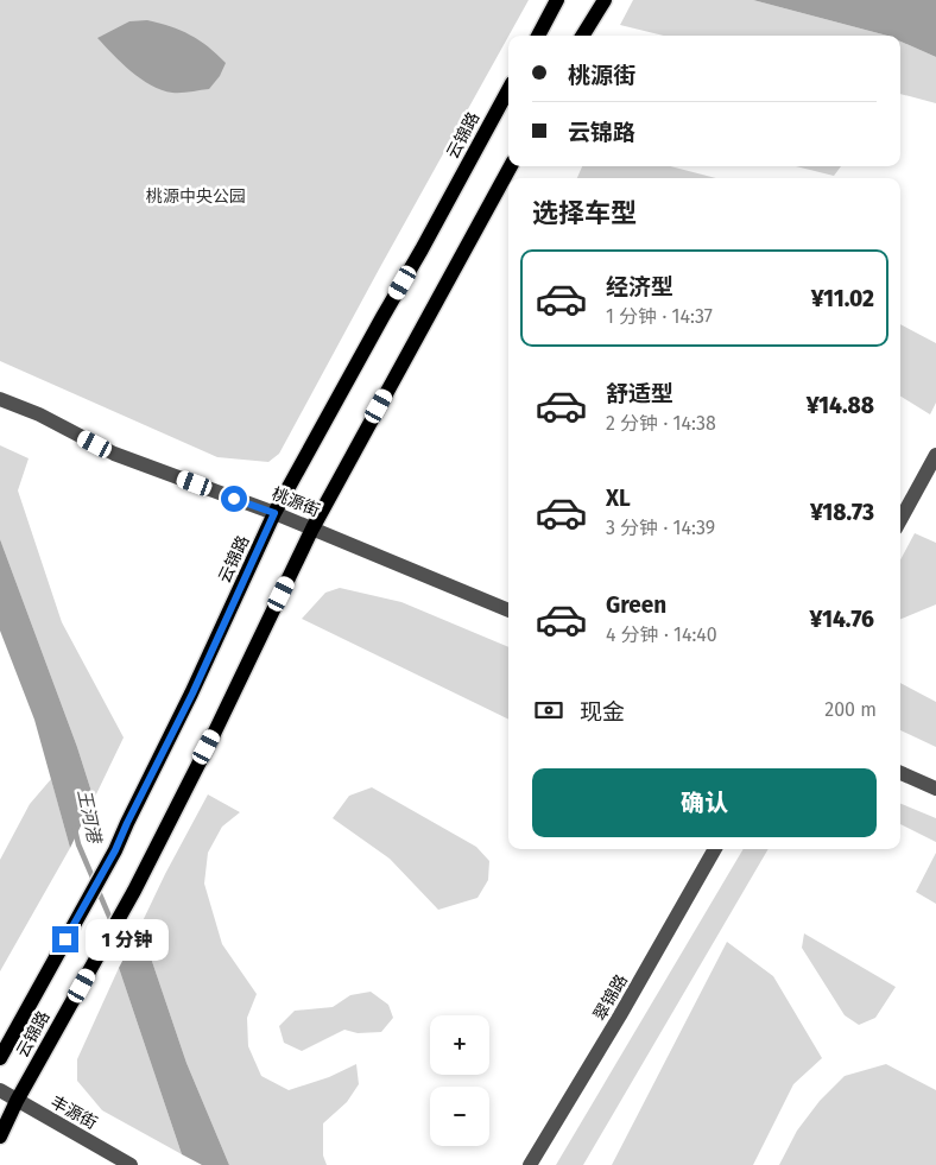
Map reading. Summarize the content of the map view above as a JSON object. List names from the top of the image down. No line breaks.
{"streets":{"main road":["云锦路"],"street":["桃源街","翠锦路","丰源街"]},"crossings":[["云锦路","桃源街"],["云锦路","丰源街"]],"water":["王河港"],"parks":["桃源中央公园"],"page":{"banner":["桃源街","云锦路"],"heading":"选择车型","list":[{"name":"经济型","note":"1 分钟 · 14:37","value":"¥11.02"},{"name":"舒适型","note":"2 分钟 · 14:38","value":"¥14.88"},{"name":"XL","note":"3 分钟 · 14:39","value":"¥18.73"},{"name":"Green","note":"4 分钟 · 14:40","value":"¥14.76"}],"pay":["现金","200 m"],"buttons":"确认","bubble":"1 分钟","map_buttons":["+","−"]}}
